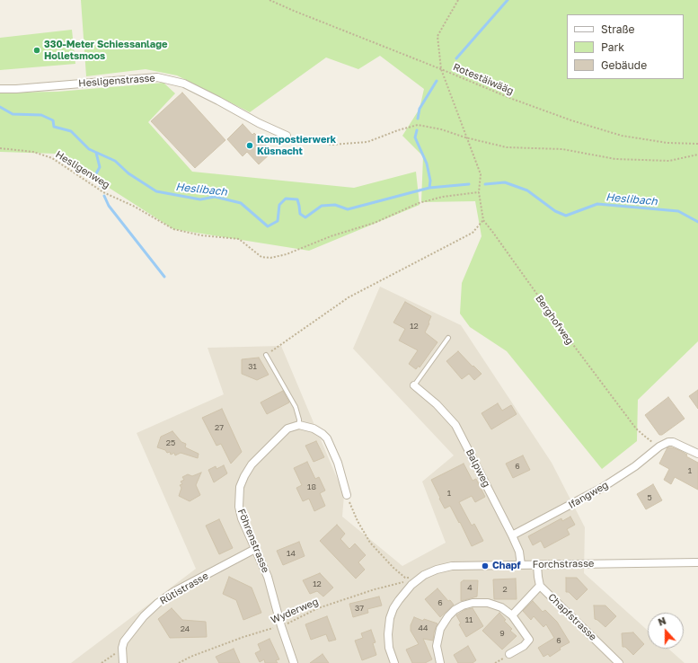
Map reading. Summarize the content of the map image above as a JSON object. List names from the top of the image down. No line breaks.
{"streets":{"street":["Hesligenstrasse","Balpweg","Ifangweg","Föhrenstrasse","Forchstrasse","Rütistrasse","Chapfstrasse"],"path":["Rotestäiwääg","Hesligenweg","Berghofweg","Wyderweg"]},"crossings":[["Berghofweg","Ifangweg"],["Balpweg","Ifangweg"],["Balpweg","Forchstrasse"],["Föhrenstrasse","Rütistrasse"],["Föhrenstrasse","Wyderweg"],["Forchstrasse","Wyderweg"],["Forchstrasse","Chapfstrasse"]],"water":["Heslibach"],"places":["330-Meter Schiessanlage Holletsmoos","Kompostierwerk Küsnacht","Chapf"],"house_numbers":["12","31","27","25","6","1","18","1","5","14","12","4","2","6","37","11","44","24","9","6"],"legend":["Straße","Park","Gebäude"],"north":"top"}
